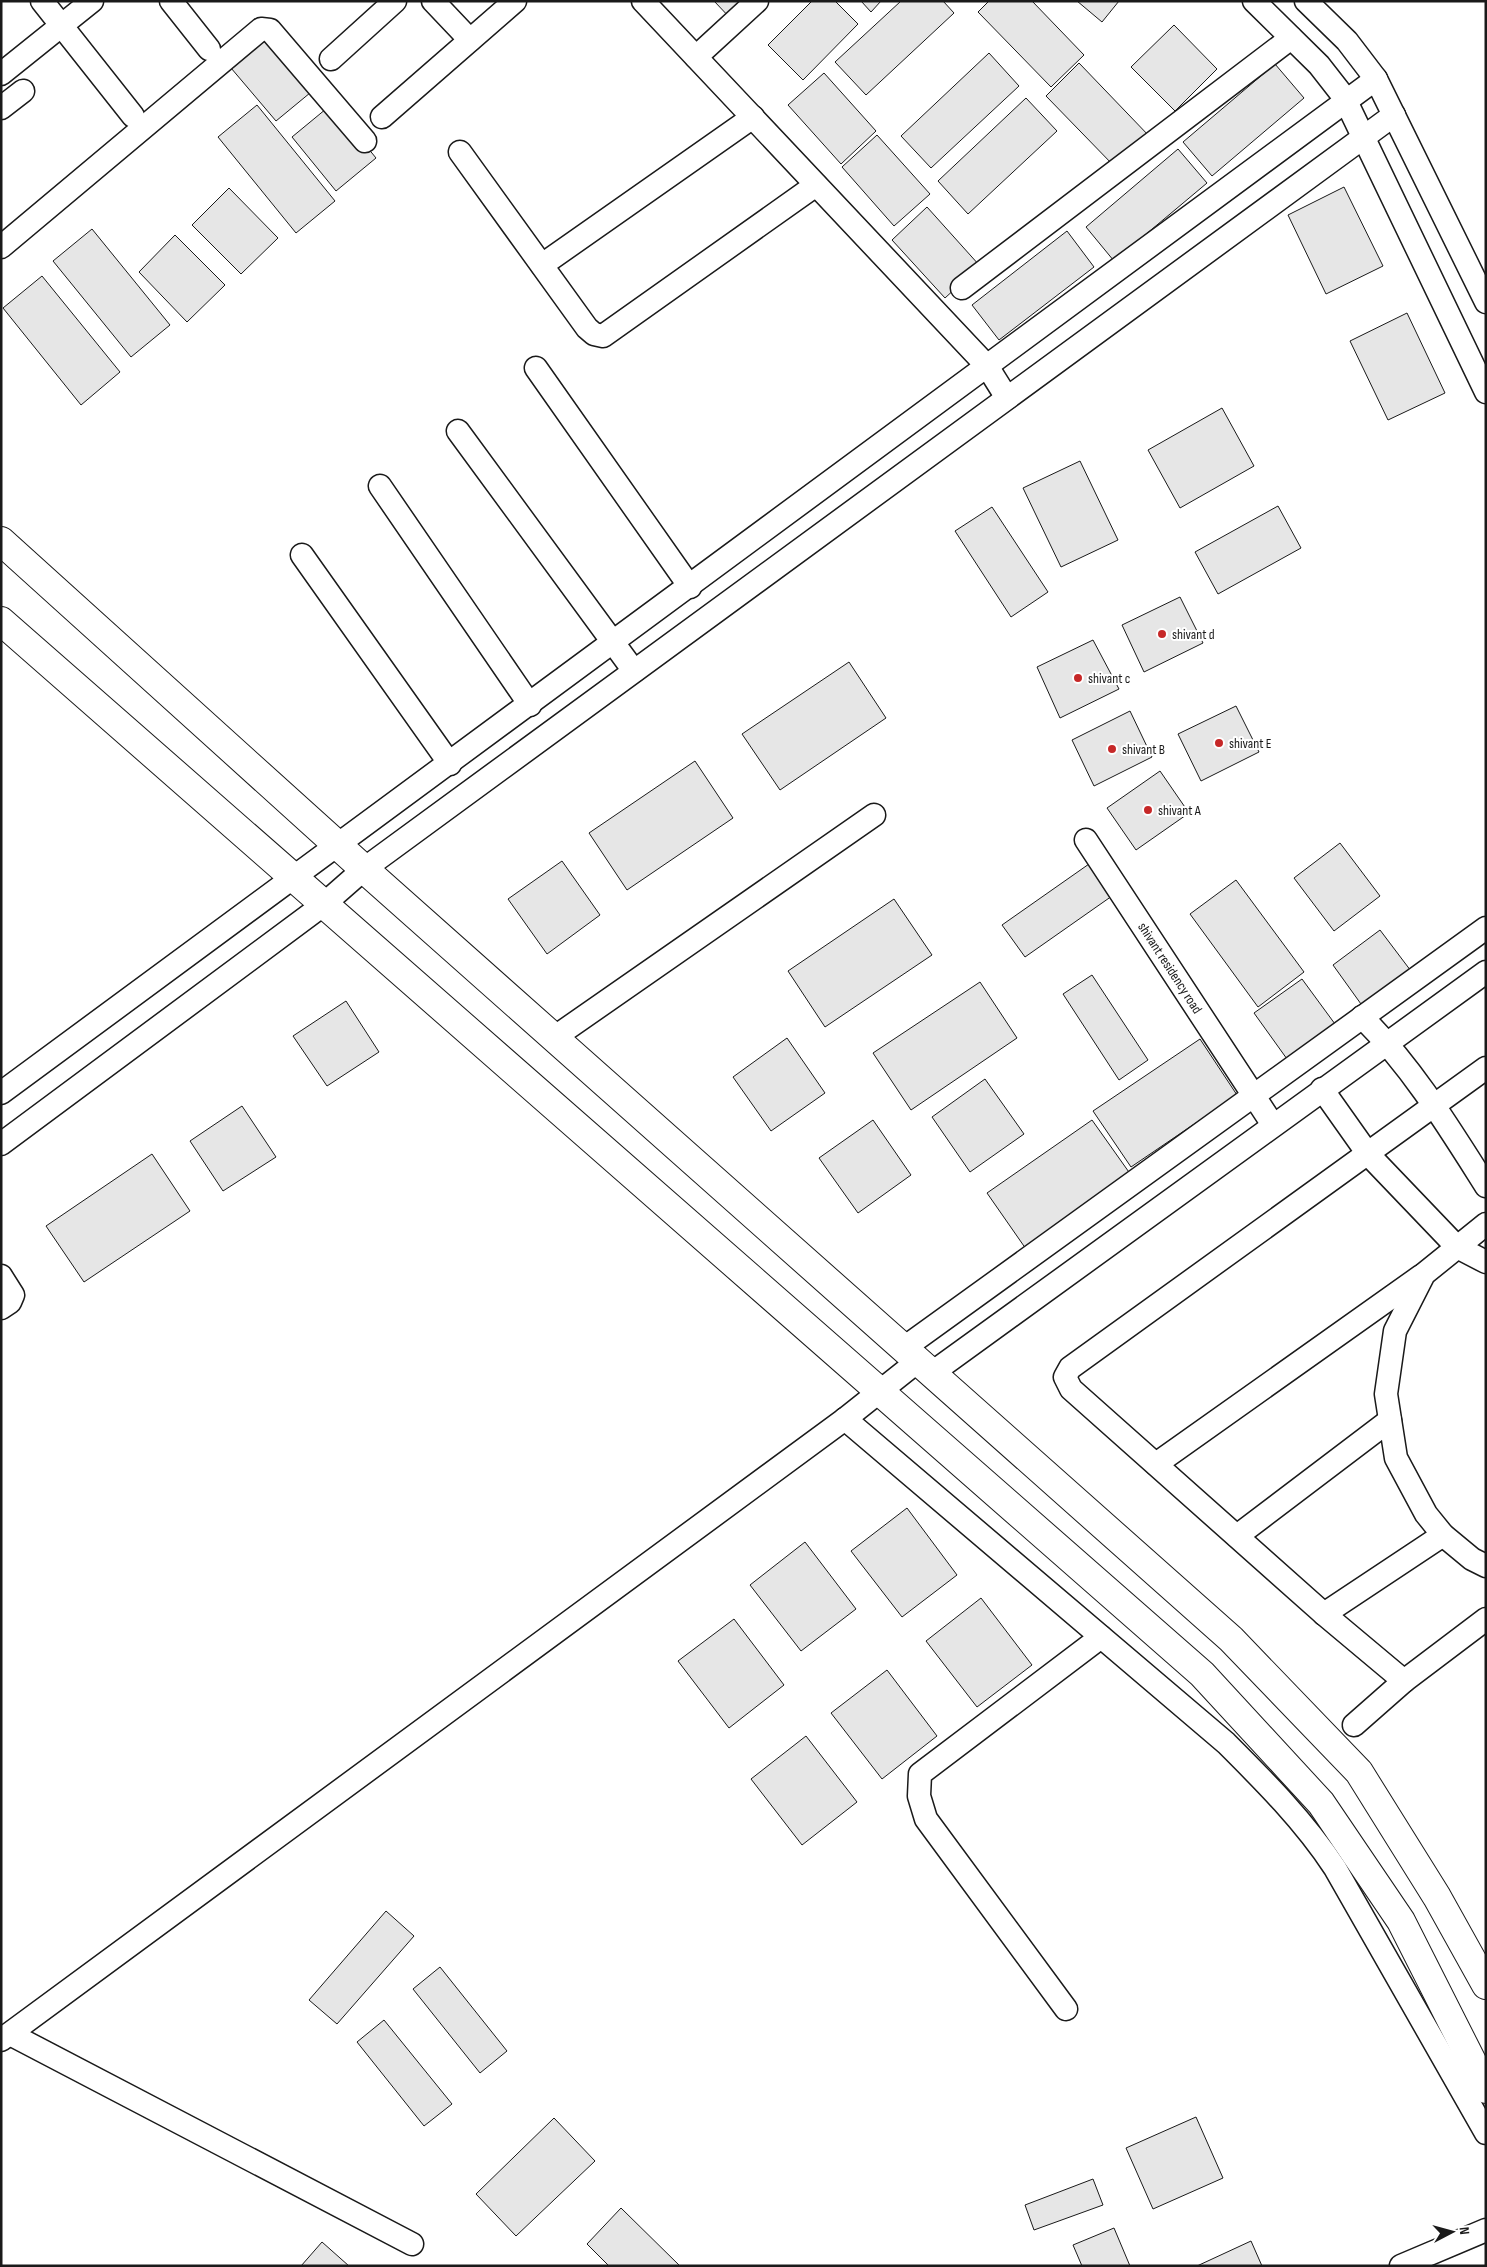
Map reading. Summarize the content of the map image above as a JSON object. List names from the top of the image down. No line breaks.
{"streets":{"street":["shivant residency road"]},"places":["shivant d","shivant c","shivant E","shivant B","shivant A"],"north":"right"}
